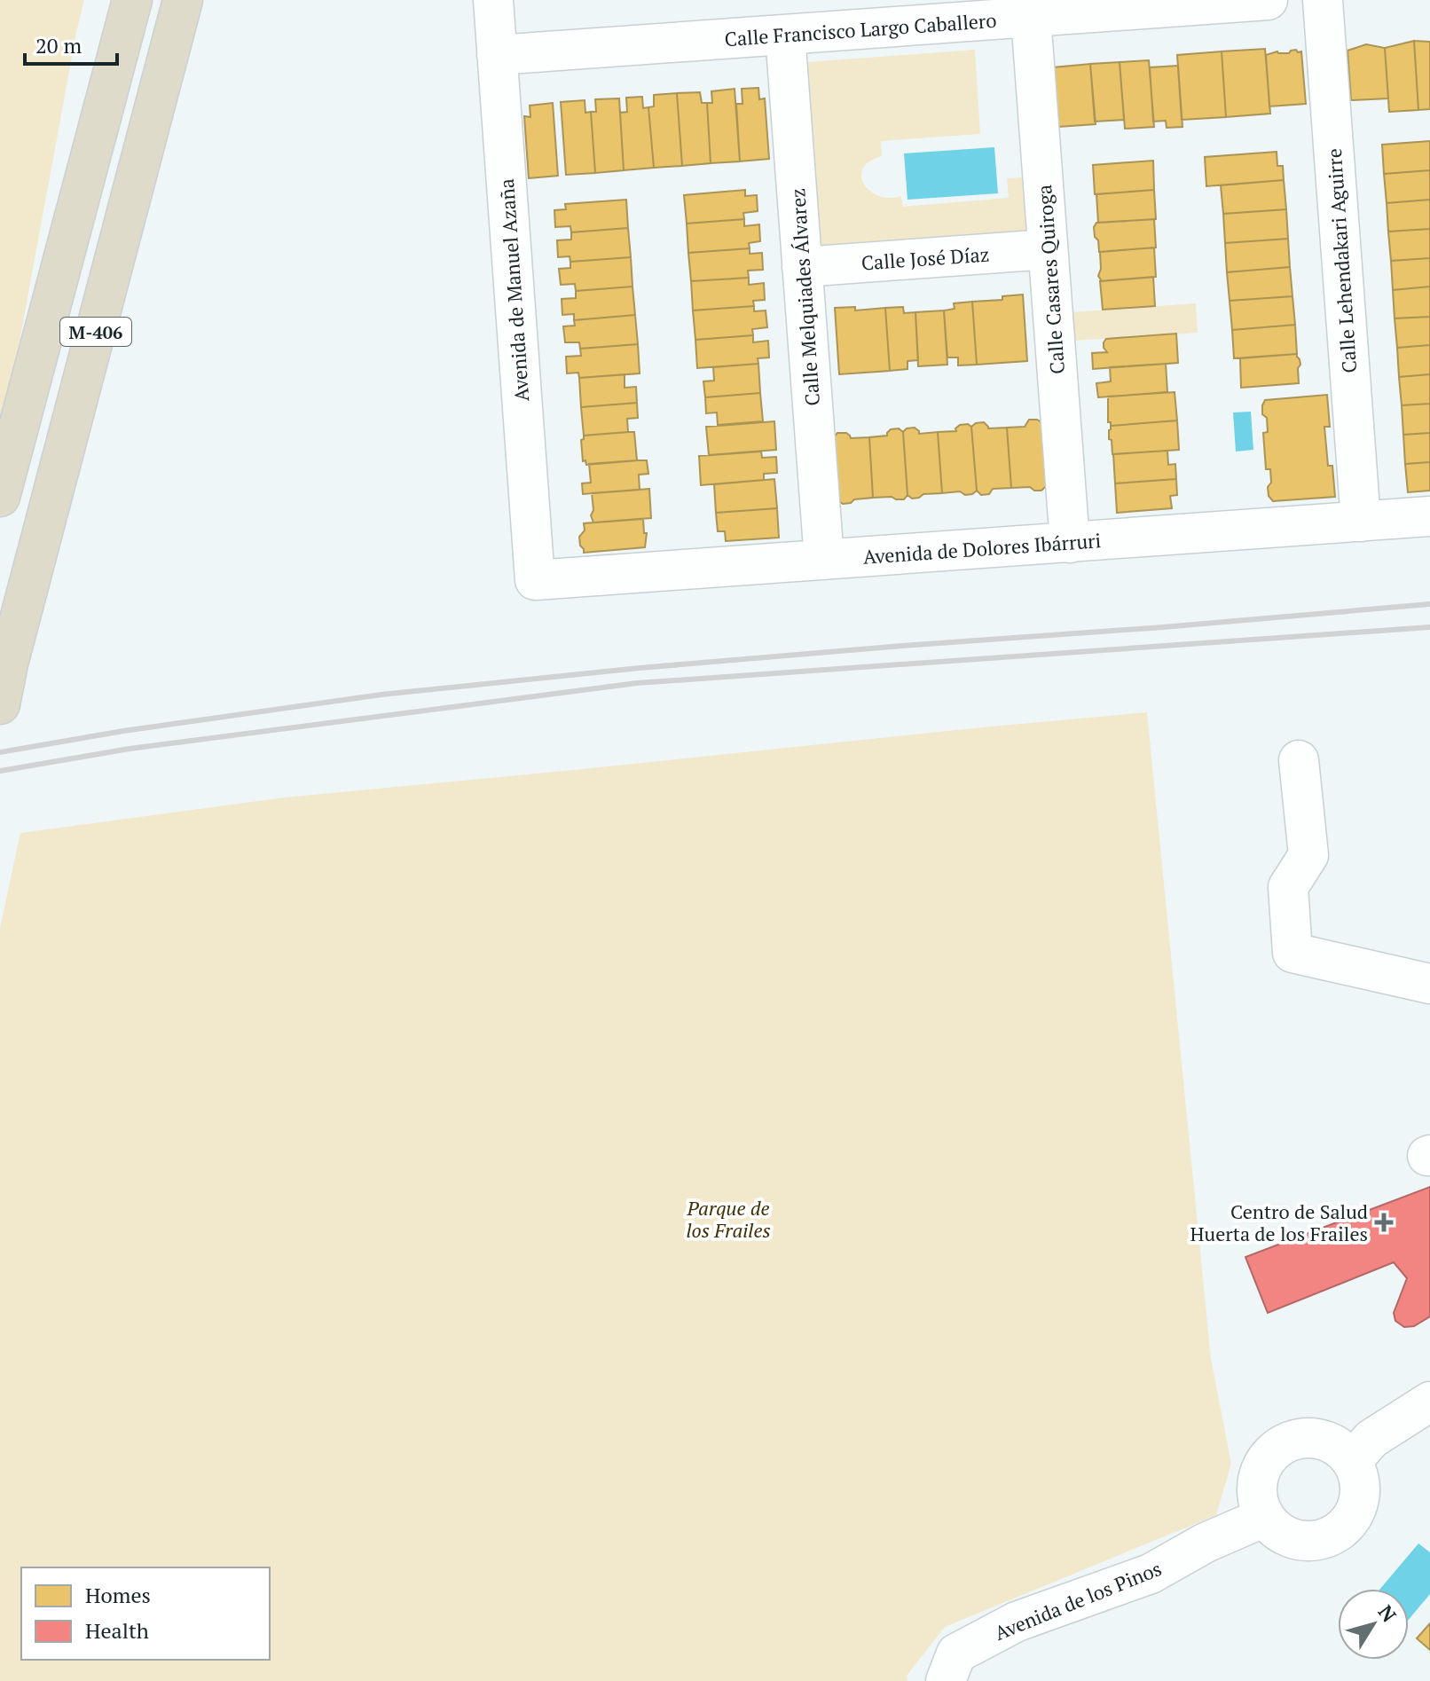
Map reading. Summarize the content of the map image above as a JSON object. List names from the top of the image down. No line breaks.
{"streets":{"highway":["M-406"],"street":["Calle Francisco Largo Caballero","Calle José Díaz","Calle Lehendakari Aguirre","Calle Casares Quiroga","Avenida de Manuel Azaña","Calle Melquiades Álvarez","Avenida de Dolores Ibárruri","Avenida de los Pinos"]},"crossings":[["Calle Francisco Largo Caballero","Calle Casares Quiroga"],["Calle Francisco Largo Caballero","Avenida de Manuel Azaña"],["Calle Francisco Largo Caballero","Calle Melquiades Álvarez"],["Calle José Díaz","Calle Casares Quiroga"],["Calle José Díaz","Calle Melquiades Álvarez"],["Calle Lehendakari Aguirre","Avenida de Dolores Ibárruri"],["Calle Casares Quiroga","Avenida de Dolores Ibárruri"],["Avenida de Manuel Azaña","Avenida de Dolores Ibárruri"],["Calle Melquiades Álvarez","Avenida de Dolores Ibárruri"]],"parks":["Parque de los Frailes"],"places":{"health":["Centro de Salud Huerta de los Frailes"]},"legend":["Homes","Health"],"scale_bar":"20 m","north":"top right"}
